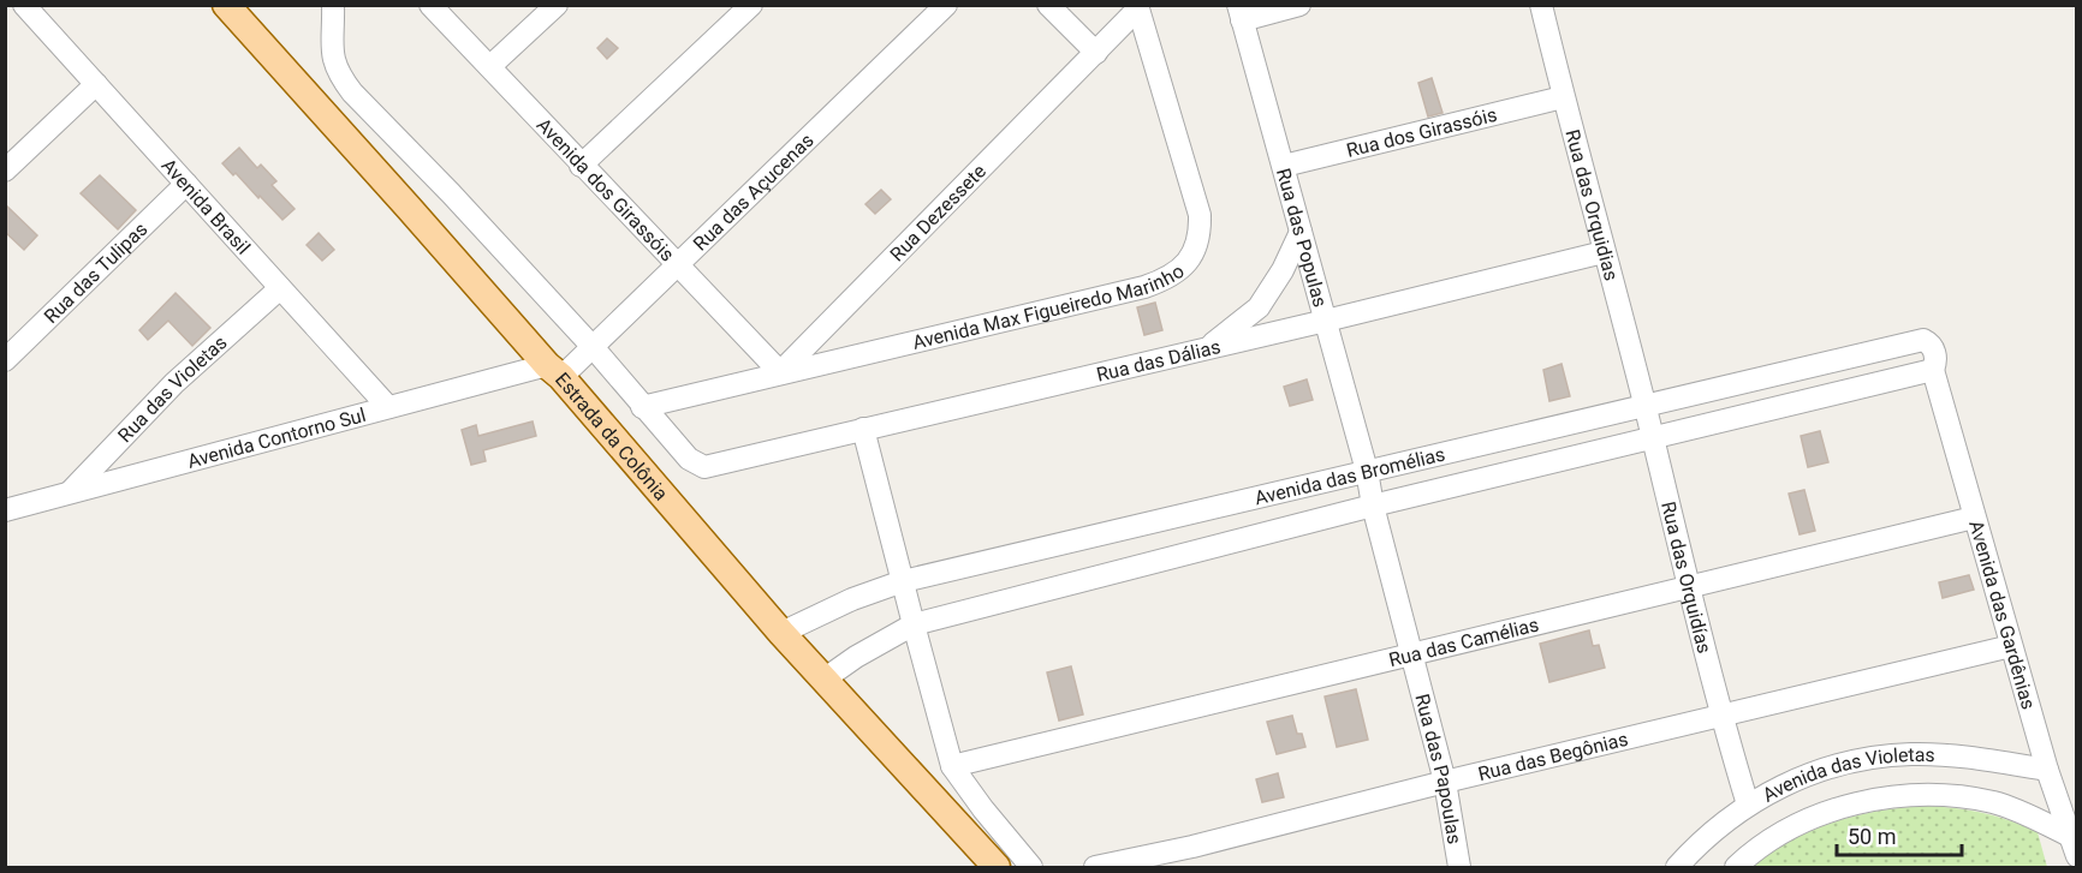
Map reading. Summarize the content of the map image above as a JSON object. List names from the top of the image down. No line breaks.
{"streets":{"main road":["Estrada da Colônia"],"street":["Rua dos Girassóis","Avenida dos Girassóis","Rua das Açucenas","Rua das Orquidias","Avenida Brasil","Rua Dezessete","Rua das Populas","Rua das Tulipas","Avenida Max Figueiredo Marinho","Rua das Dálias","Rua das Violetas","Avenida Contorno Sul","Avenida das Bromélias","Rua das Orquidías","Avenida das Gardênias","Rua das Camélias","Rua das Begônias","Rua das Papoulas","Avenida das Violetas"]},"crossings":[["Rua dos Girassóis","Rua das Orquidias"],["Rua dos Girassóis","Rua das Populas"],["Avenida dos Girassóis","Rua das Açucenas"],["Avenida dos Girassóis","Rua Dezessete"],["Avenida dos Girassóis","Avenida Max Figueiredo Marinho"],["Rua das Açucenas","Avenida Contorno Sul"],["Rua das Açucenas","Estrada da Colônia"],["Rua das Orquidias","Rua das Dálias"],["Rua das Orquidias","Avenida das Bromélias"],["Rua das Orquidias","Rua das Orquidías"],["Avenida Brasil","Rua das Tulipas"],["Avenida Brasil","Rua das Violetas"],["Avenida Brasil","Avenida Contorno Sul"],["Rua Dezessete","Avenida Max Figueiredo Marinho"],["Rua das Populas","Rua das Dálias"],["Rua das Populas","Avenida das Bromélias"],["Rua das Populas","Rua das Papoulas"],["Avenida Max Figueiredo Marinho","Rua das Dálias"],["Rua das Violetas","Avenida Contorno Sul"],["Avenida Contorno Sul","Estrada da Colônia"],["Estrada da Colônia","Avenida das Bromélias"],["Avenida das Bromélias","Rua das Orquidías"],["Avenida das Bromélias","Avenida das Gardênias"],["Avenida das Bromélias","Rua das Papoulas"],["Rua das Orquidías","Rua das Camélias"],["Rua das Orquidías","Rua das Begônias"],["Rua das Orquidías","Avenida das Violetas"],["Avenida das Gardênias","Rua das Camélias"],["Avenida das Gardênias","Rua das Begônias"],["Avenida das Gardênias","Avenida das Violetas"],["Rua das Camélias","Rua das Papoulas"],["Rua das Begônias","Rua das Papoulas"]],"scale_bar":"50 m"}
